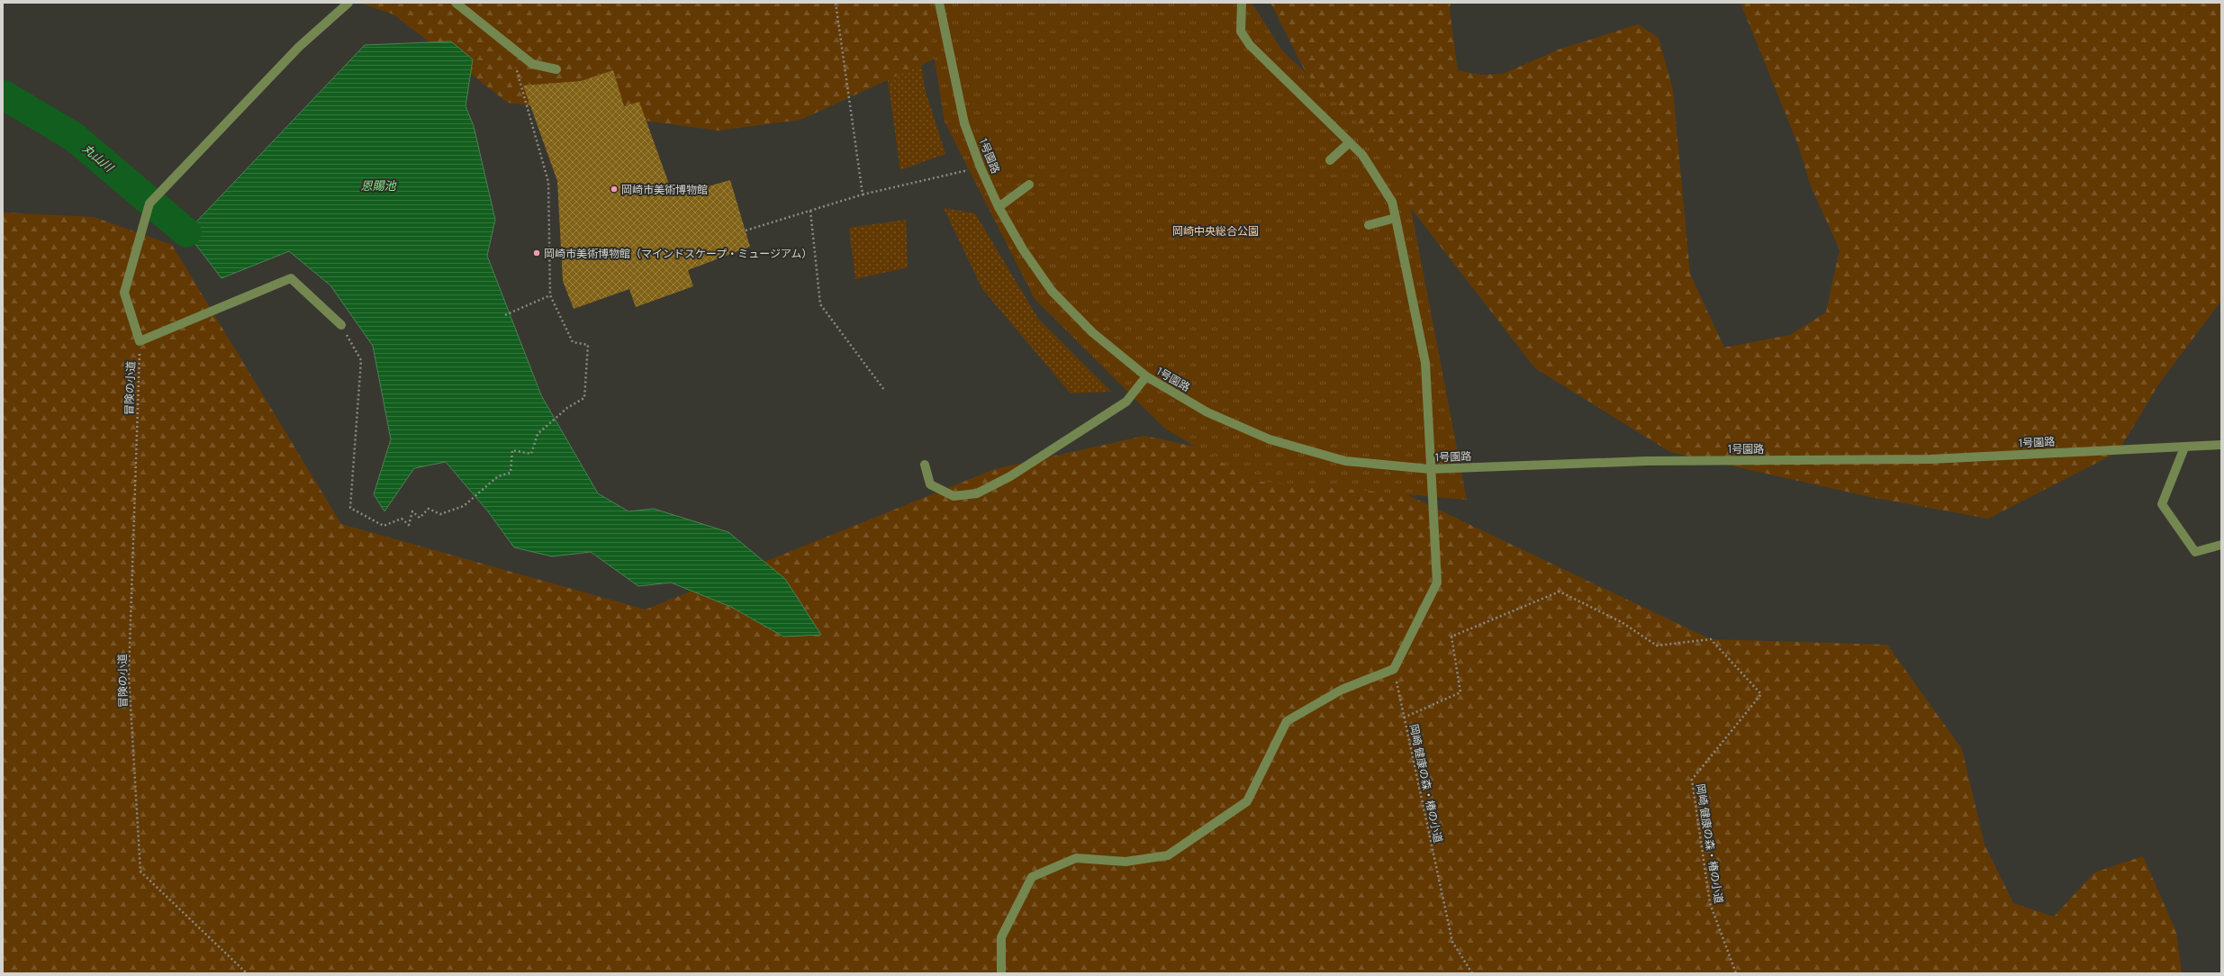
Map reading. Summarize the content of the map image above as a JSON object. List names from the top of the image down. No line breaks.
{"streets":{"street":["1号園路"],"path":["冒険の小道","岡崎 健康の森・椿の小道"]},"water":["丸山川","恩賜池"],"parks":["岡崎中央総合公園"],"places":["岡崎市美術博物館","岡崎市美術博物館（マインドスケープ・ミュージアム）"]}
